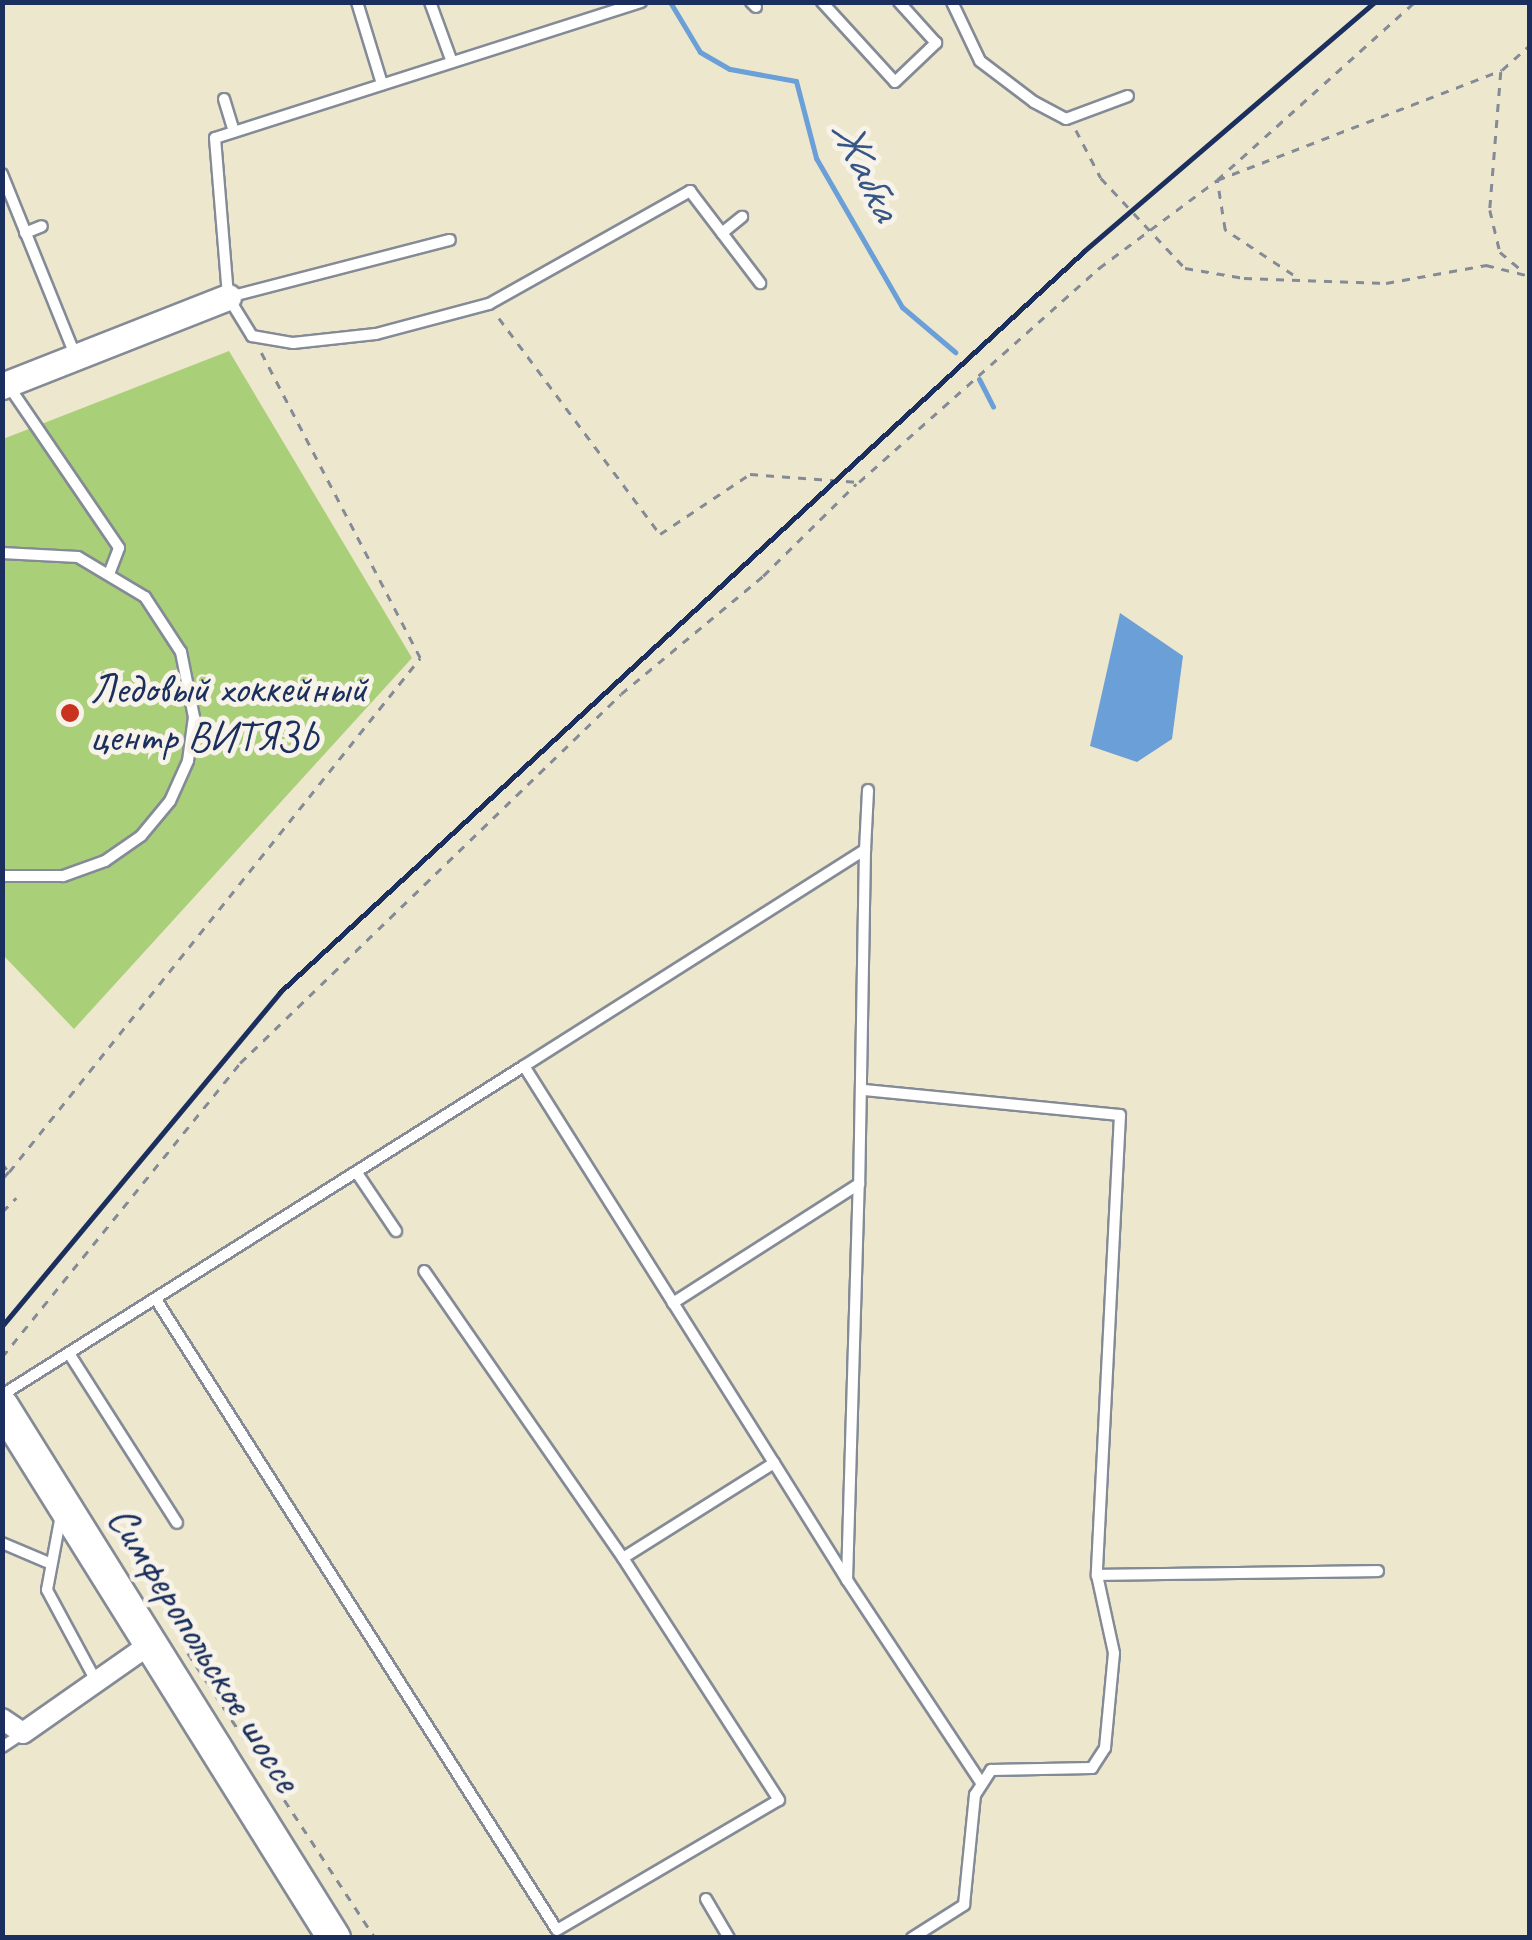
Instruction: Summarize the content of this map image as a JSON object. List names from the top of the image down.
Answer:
{
  "streets": {
    "main road": ["Симферопольское шоссе"]
  },
  "water": ["Жабка"],
  "places": ["Ледовый хоккейный центр ВИТЯЗЬ"]
}
